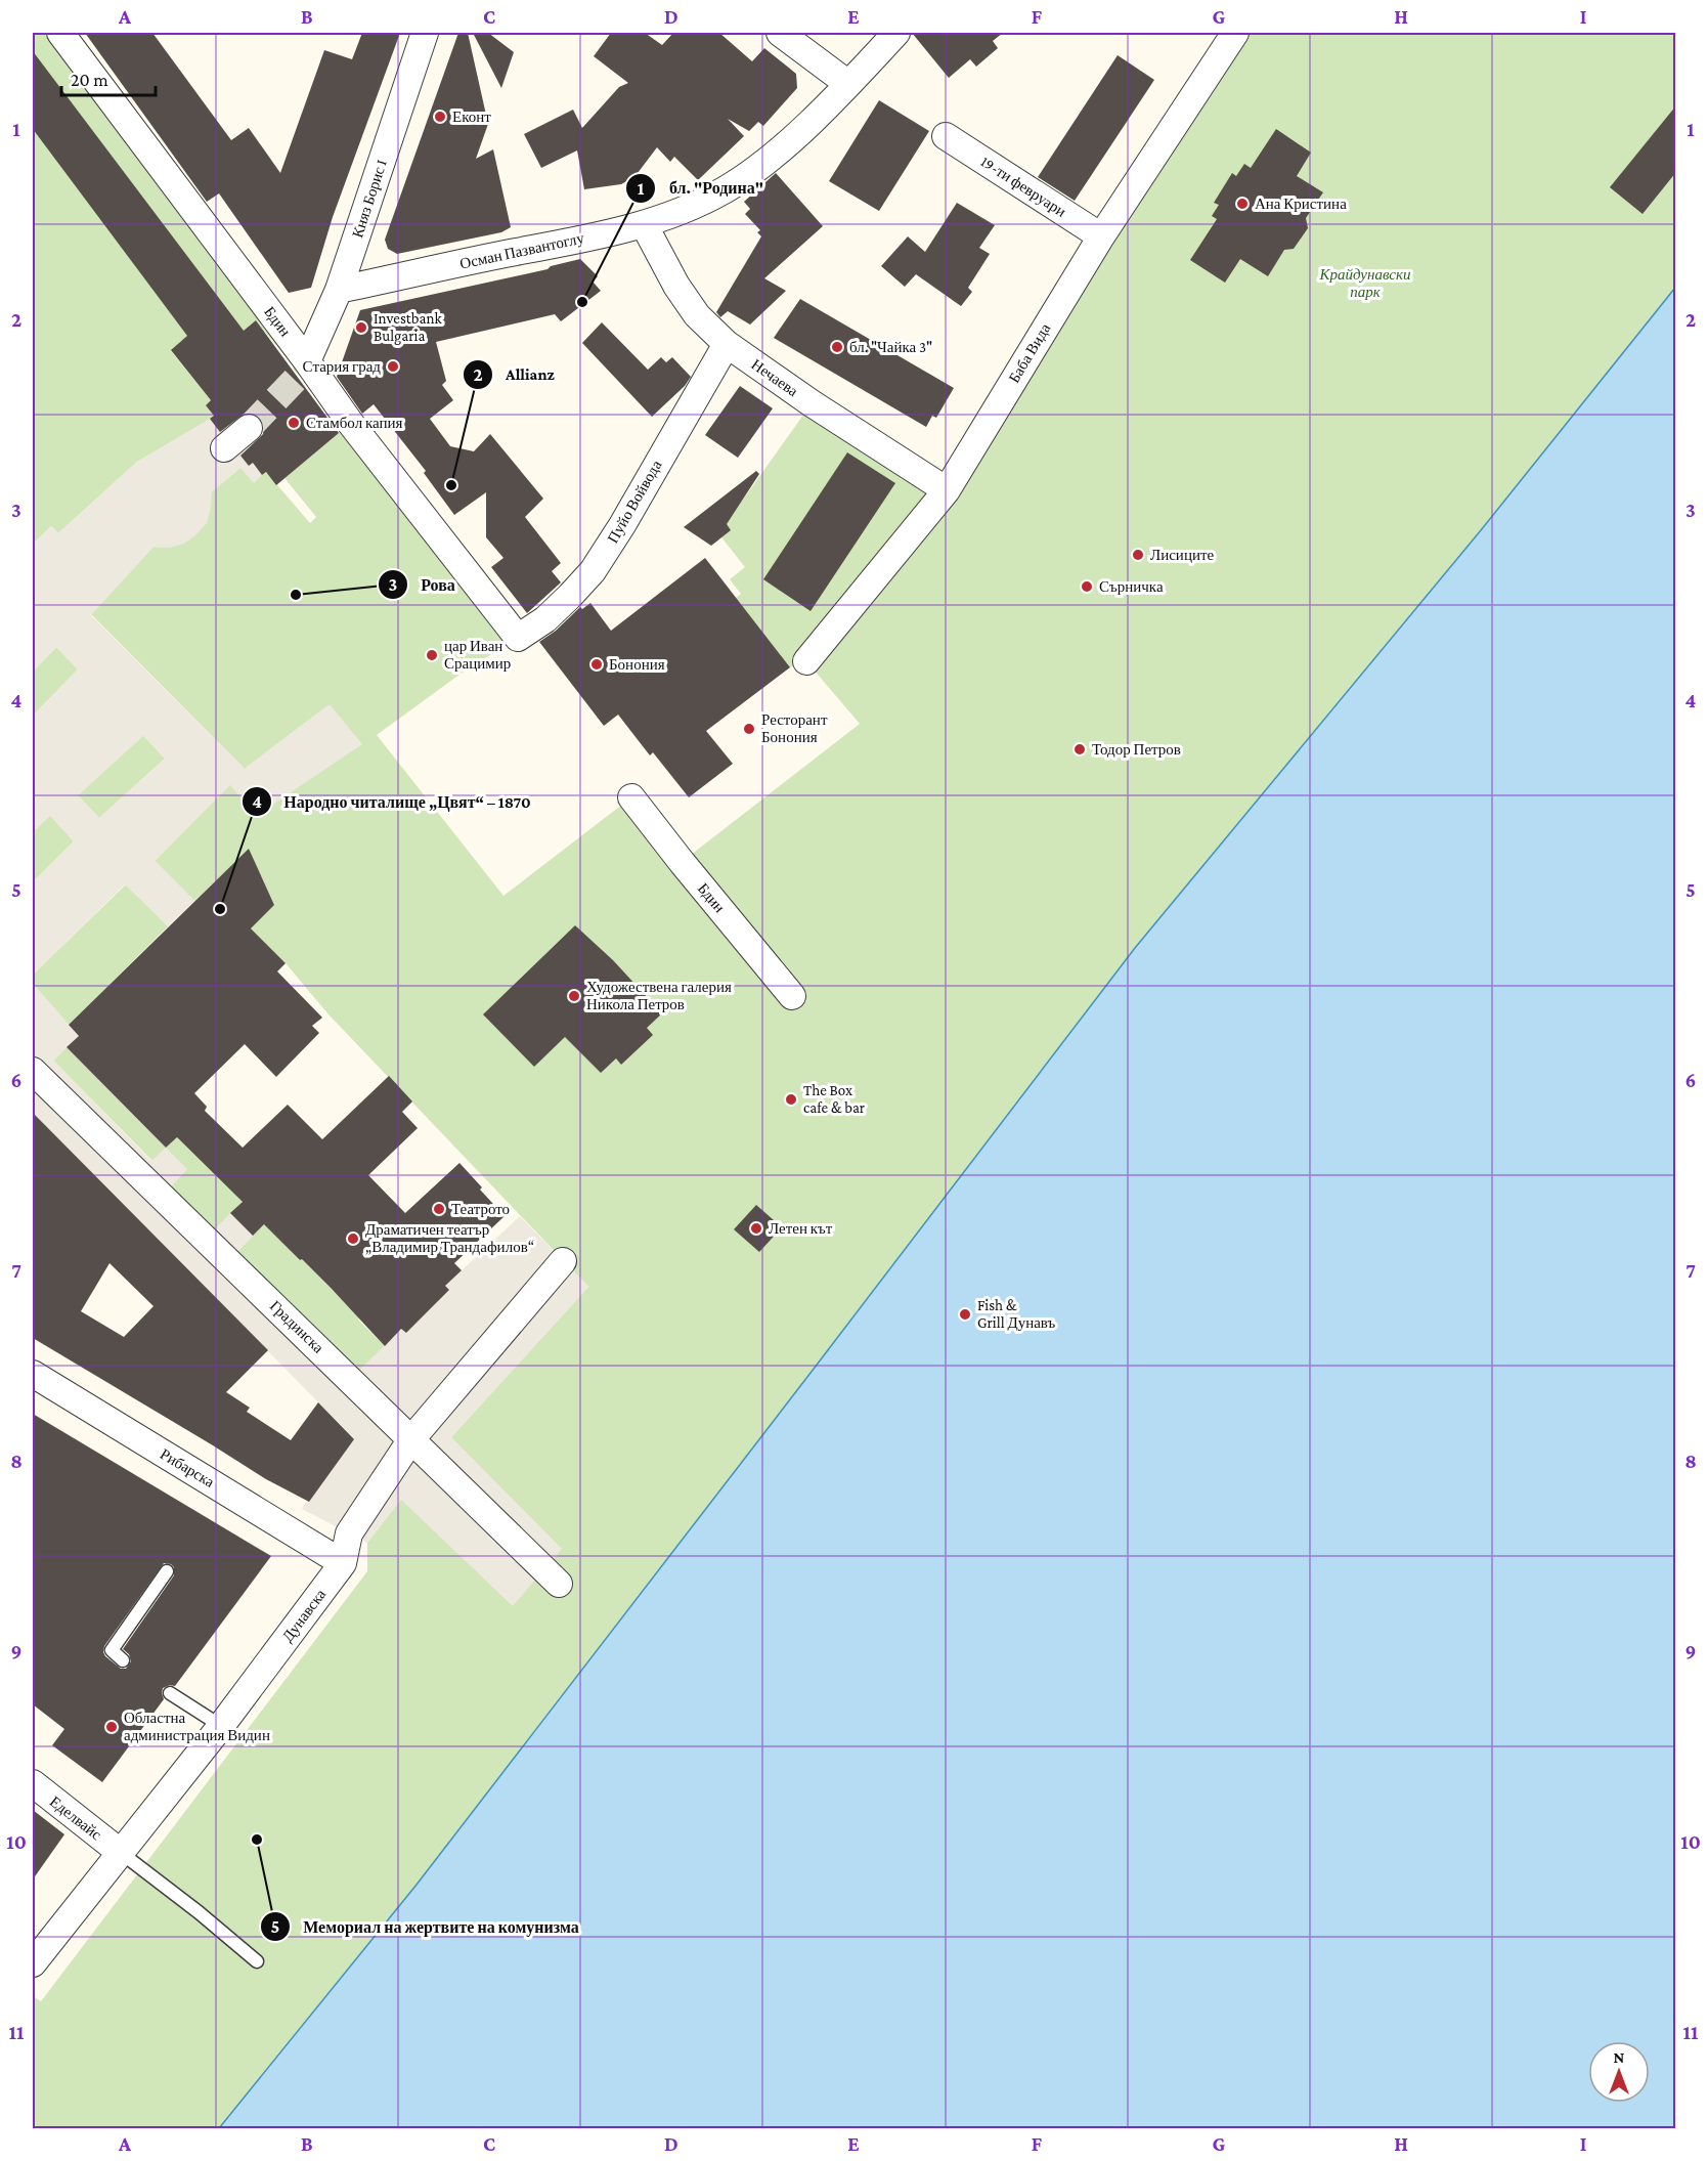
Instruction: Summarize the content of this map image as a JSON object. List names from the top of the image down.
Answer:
{
  "streets": {
    "street": [
      "19-ти февруари",
      "Княз Борис I",
      "Осман Пазвантоглу",
      "Бдин",
      "Баба Вида",
      "Нечаева",
      "Пуйо Войвода",
      "Градинска",
      "Рибарска",
      "Дунавска",
      "Еделвайс"
    ]
  },
  "crossings": [
    ["19-ти февруари", "Баба Вида"],
    ["Княз Борис I", "Осман Пазвантоглу"],
    ["Княз Борис I", "Бдин"],
    ["Осман Пазвантоглу", "Нечаева"],
    ["Бдин", "Пуйо Войвода"],
    ["Баба Вида", "Нечаева"],
    ["Нечаева", "Пуйо Войвода"],
    ["Градинска", "Дунавска"],
    ["Рибарска", "Дунавска"],
    ["Дунавска", "Еделвайс"]
  ],
  "parks": ["Крайдунавски парк"],
  "places": [
    "Еконт",
    "Ана Кристина",
    "бл. \"Родина\"",
    "Investbank Bulgaria",
    "бл. \"Чайка 3\"",
    "Стария град",
    "Стамбол капия",
    "Allianz",
    "Лисиците",
    "Сърничка",
    "Рова",
    "цар Иван Срацимир",
    "Бонония",
    "Ресторант Бонония",
    "Тодор Петров",
    "Народно читалище „Цвят“ – 1870",
    "Художествена галерия Никола Петров",
    "The Box cafe & bar",
    "Театрото",
    "Летен кът",
    "Драматичен театър „Владимир Трандафилов“",
    "Fish & Grill Дунавъ",
    "Областна администрация Видин",
    "Мемориал на жертвите на комунизма"
  ],
  "scale_bar": "20 m",
  "north": "top",
  "grid": {
    "columns": [
      "A",
      "B",
      "C",
      "D",
      "E",
      "F",
      "G",
      "H",
      "I"
    ],
    "rows": [
      "1",
      "2",
      "3",
      "4",
      "5",
      "6",
      "7",
      "8",
      "9",
      "10",
      "11"
    ]
  }
}
